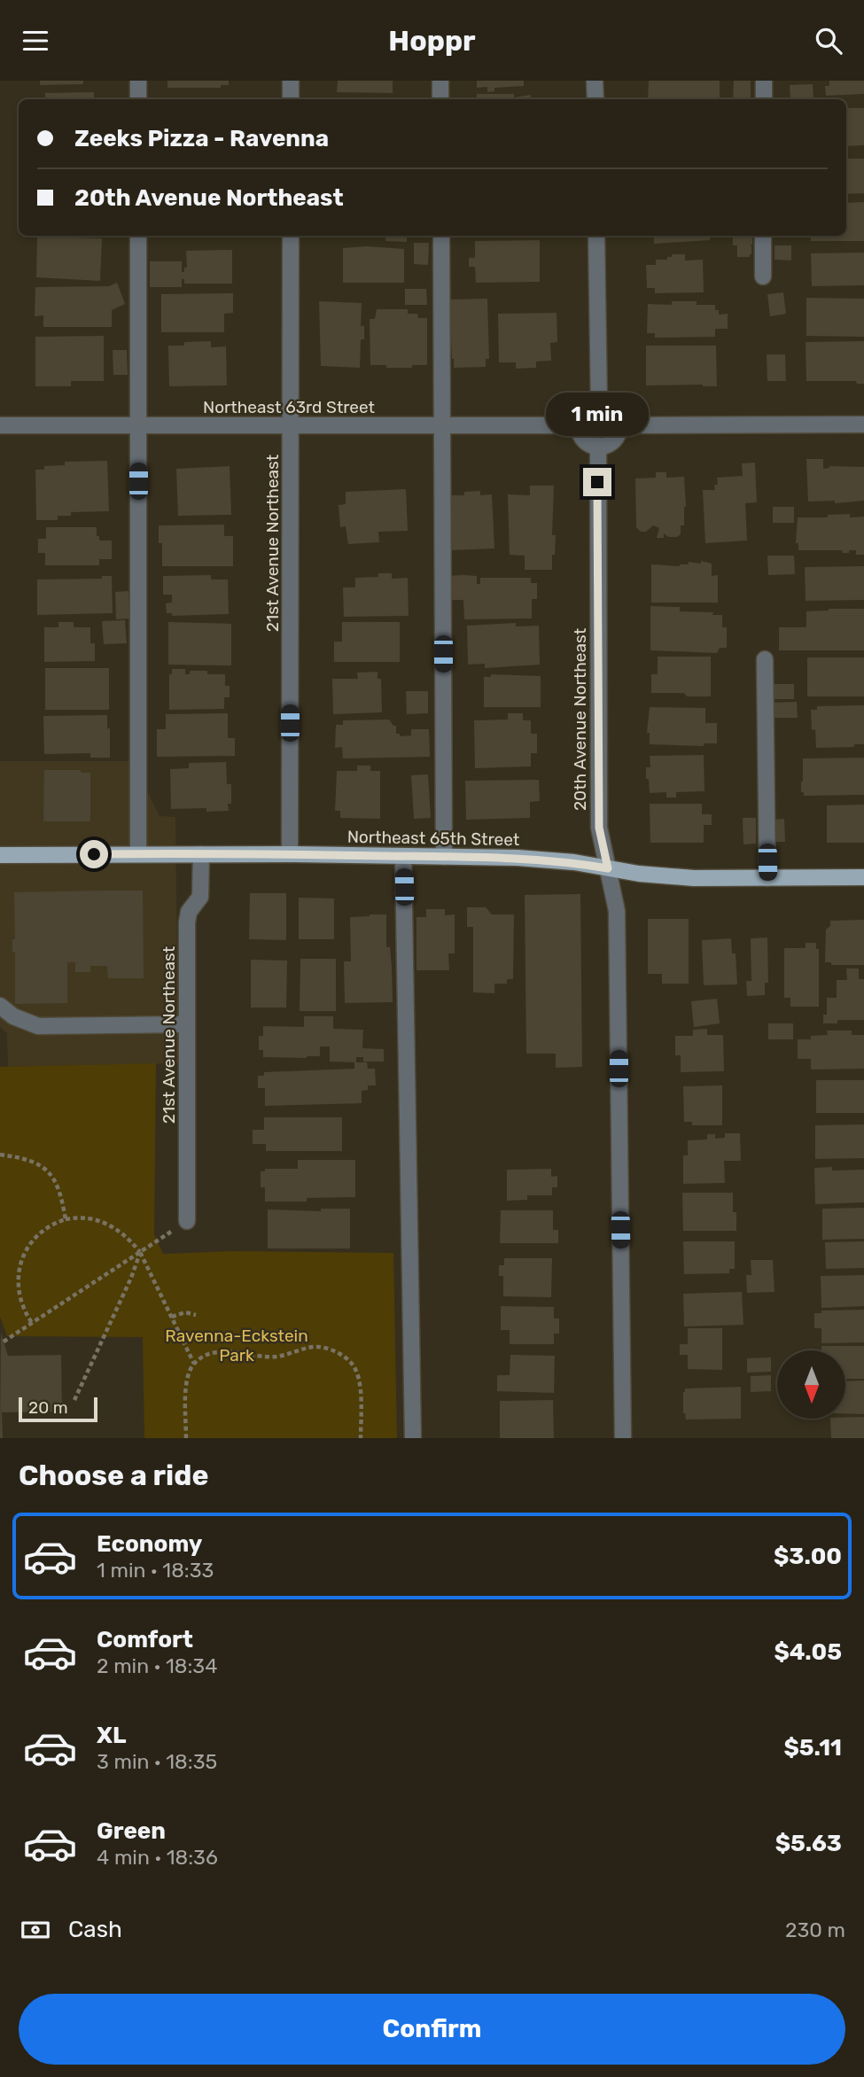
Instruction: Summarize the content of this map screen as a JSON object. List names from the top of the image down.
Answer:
{
  "streets": {
    "main road": ["Northeast 65th Street"],
    "street": ["Northeast 63rd Street", "21st Avenue Northeast", "20th Avenue Northeast"]
  },
  "crossings": [
    ["Northeast 63rd Street", "21st Avenue Northeast"],
    ["Northeast 63rd Street", "20th Avenue Northeast"],
    ["21st Avenue Northeast", "Northeast 65th Street"],
    ["20th Avenue Northeast", "Northeast 65th Street"]
  ],
  "parks": ["Ravenna-Eckstein Park"],
  "scale_bar": "20 m",
  "north": "bottom",
  "page": {
    "header": "Hoppr",
    "banner": ["Zeeks Pizza - Ravenna", "20th Avenue Northeast"],
    "bubble": "1 min",
    "scale": "20 m",
    "heading": "Choose a ride",
    "list": [
      {
        "name": "Economy",
        "note": "1 min · 18:33",
        "value": "$3.00"
      },
      {
        "name": "Comfort",
        "note": "2 min · 18:34",
        "value": "$4.05"
      },
      {
        "name": "XL",
        "note": "3 min · 18:35",
        "value": "$5.11"
      },
      {
        "name": "Green",
        "note": "4 min · 18:36",
        "value": "$5.63"
      }
    ],
    "pay": ["Cash", "230 m"],
    "buttons": "Confirm"
  }
}
